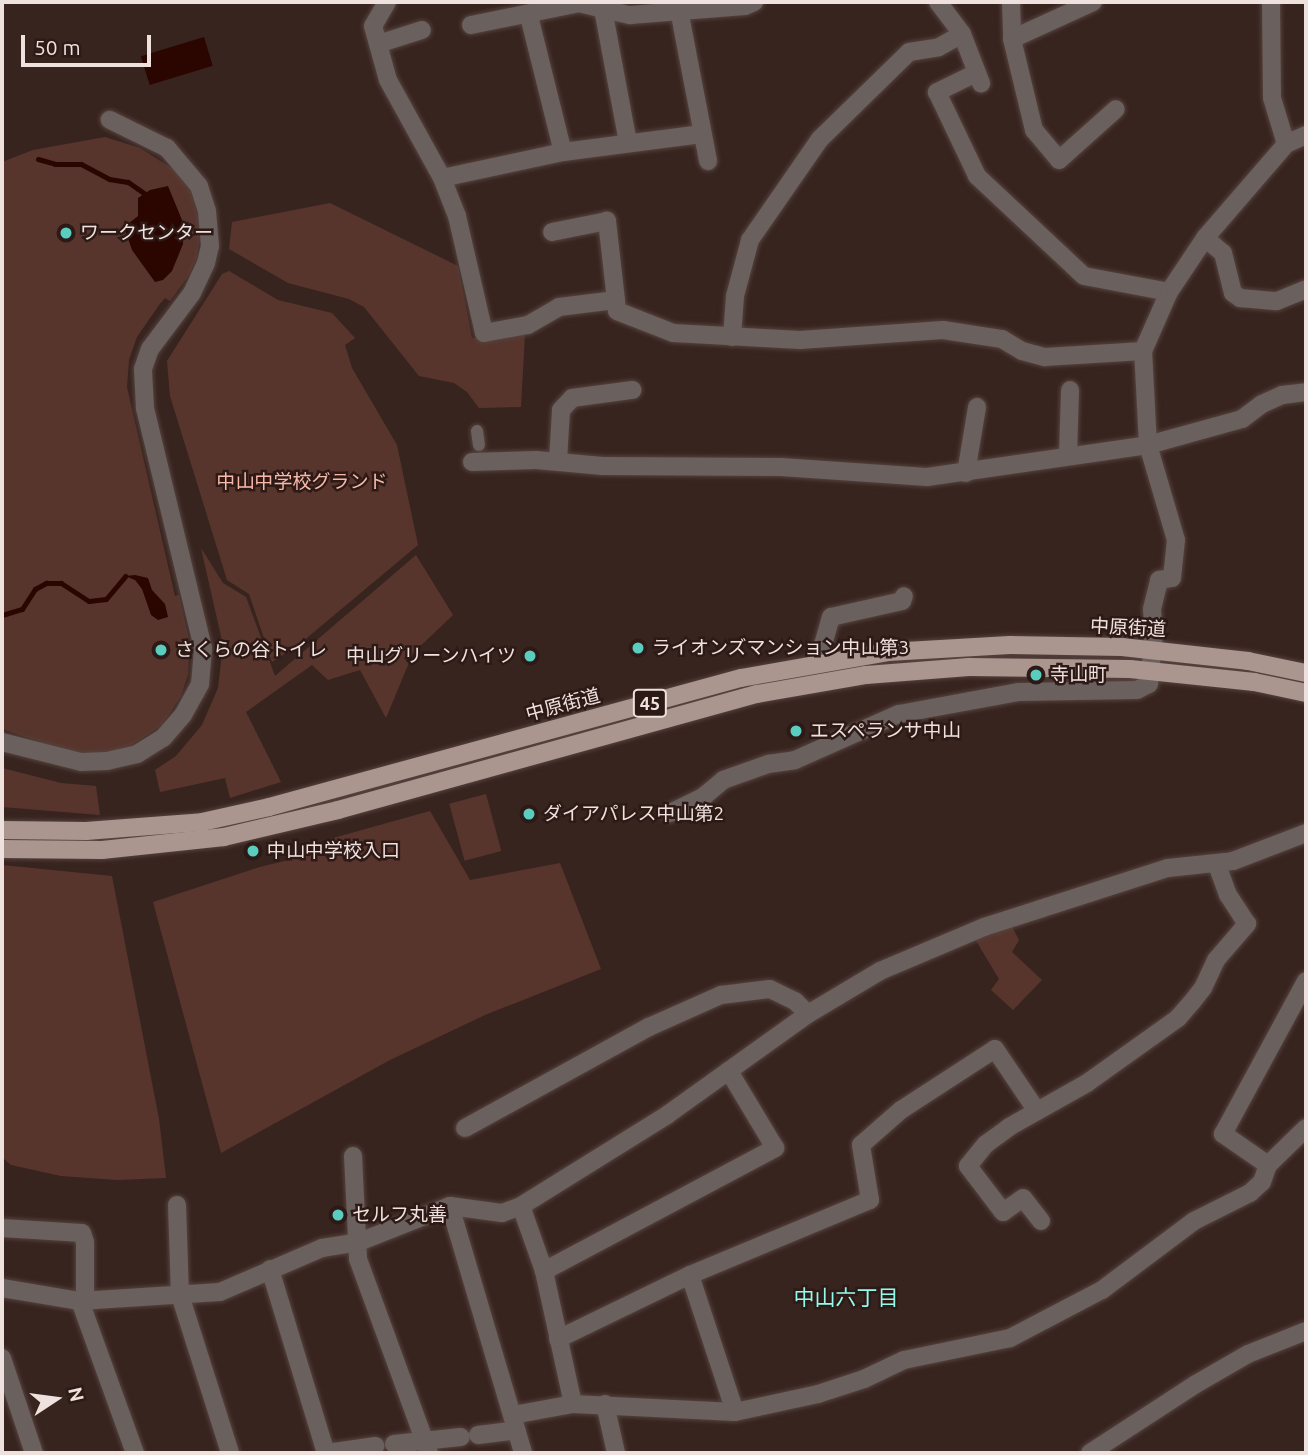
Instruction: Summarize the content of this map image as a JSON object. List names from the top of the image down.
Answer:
{
  "streets": {
    "main road": ["中原街道", "45"]
  },
  "districts": ["中山六丁目"],
  "parks": ["中山中学校グランド"],
  "places": [
    "ワークセンター",
    "ライオンズマンション中山第3",
    "さくらの谷トイレ",
    "中山グリーンハイツ",
    "寺山町",
    "エスペランサ中山",
    "ダイアパレス中山第2",
    "中山中学校入口",
    "セルフ丸善"
  ],
  "scale_bar": "50 m",
  "north": "right"
}
